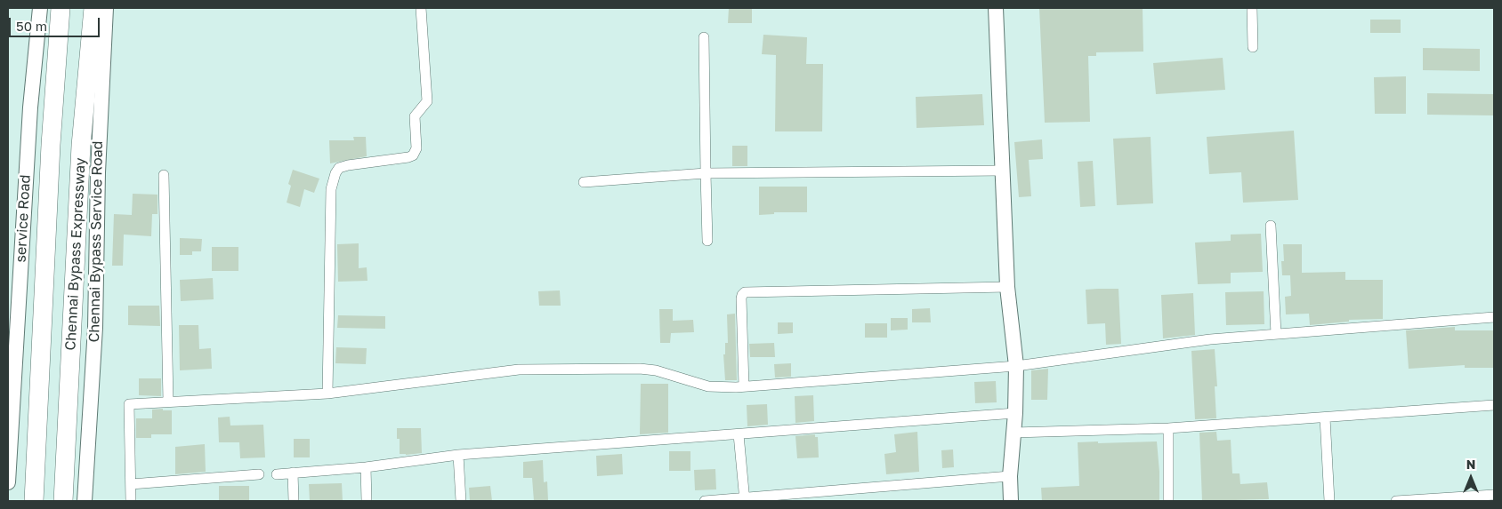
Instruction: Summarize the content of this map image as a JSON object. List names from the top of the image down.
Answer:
{
  "streets": {
    "highway": ["Chennai Bypass Expressway"],
    "street": ["service Road", "Chennai Bypass Service Road"]
  },
  "scale_bar": "50 m",
  "north": "top"
}
